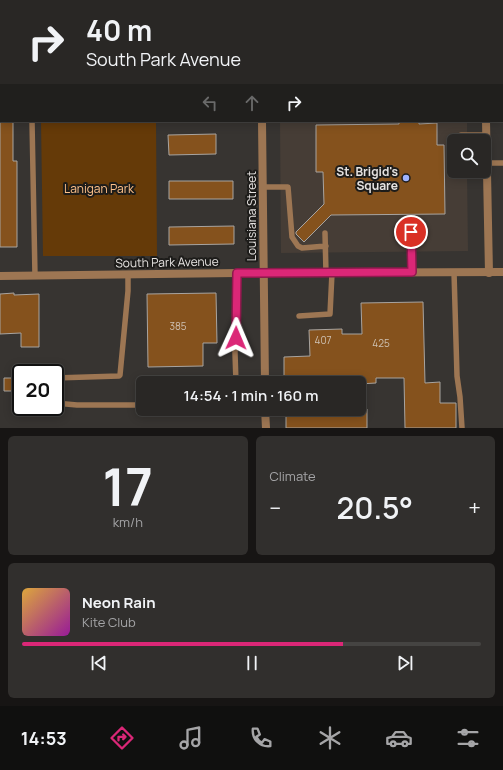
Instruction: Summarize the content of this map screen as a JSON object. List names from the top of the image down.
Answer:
{
  "streets": {
    "street": ["Louisiana Street", "South Park Avenue"]
  },
  "crossings": [
    ["Louisiana Street", "South Park Avenue"]
  ],
  "parks": ["Lanigan Park"],
  "places": ["St. Brigid's Square"],
  "house_numbers": ["385", "407", "425"],
  "page": {
    "turn": ["40 m", "South Park Avenue"],
    "limit": "20",
    "trip": "14:54 · 1 min · 160 m",
    "tile": [
      ["17", "km/h"],
      "Climate"
    ],
    "heat": ["−", "20.5°", "+"],
    "song": ["Neon Rain", "Kite Club"],
    "tabs": "14:53"
  }
}
